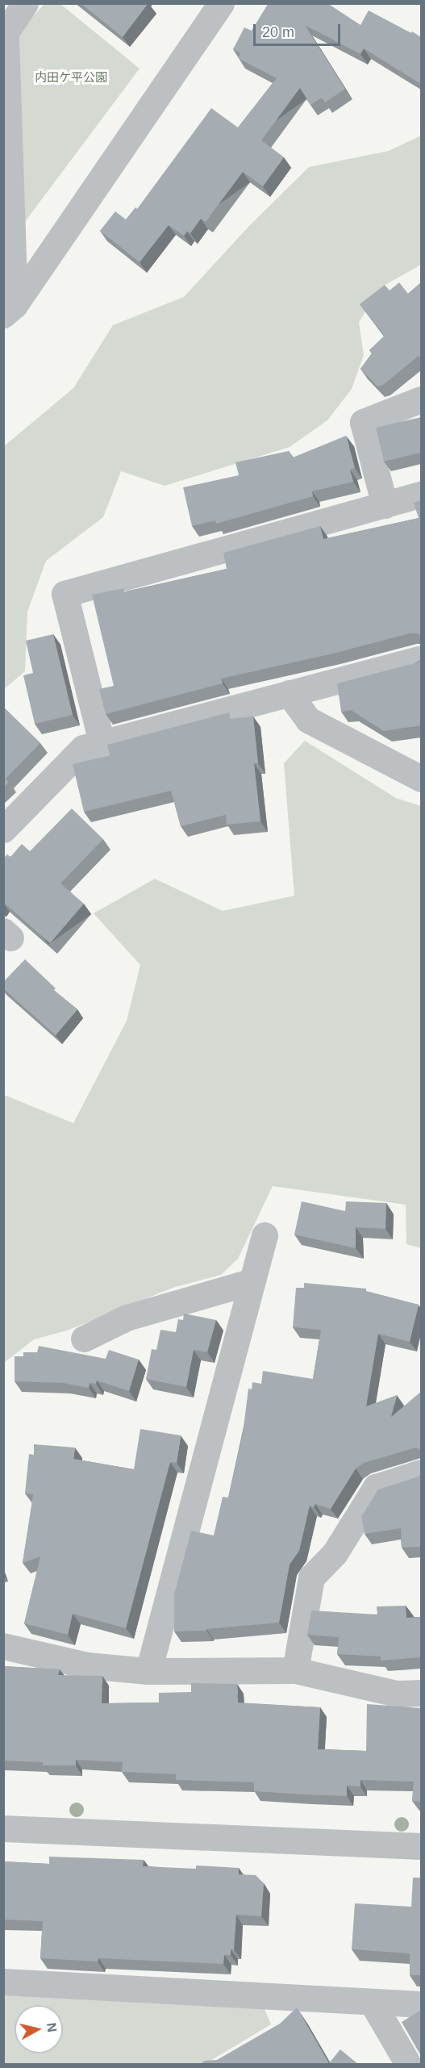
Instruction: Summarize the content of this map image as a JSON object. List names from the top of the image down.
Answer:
{
  "parks": ["内田ケ平公園"],
  "scale_bar": "20 m",
  "north": "right"
}
